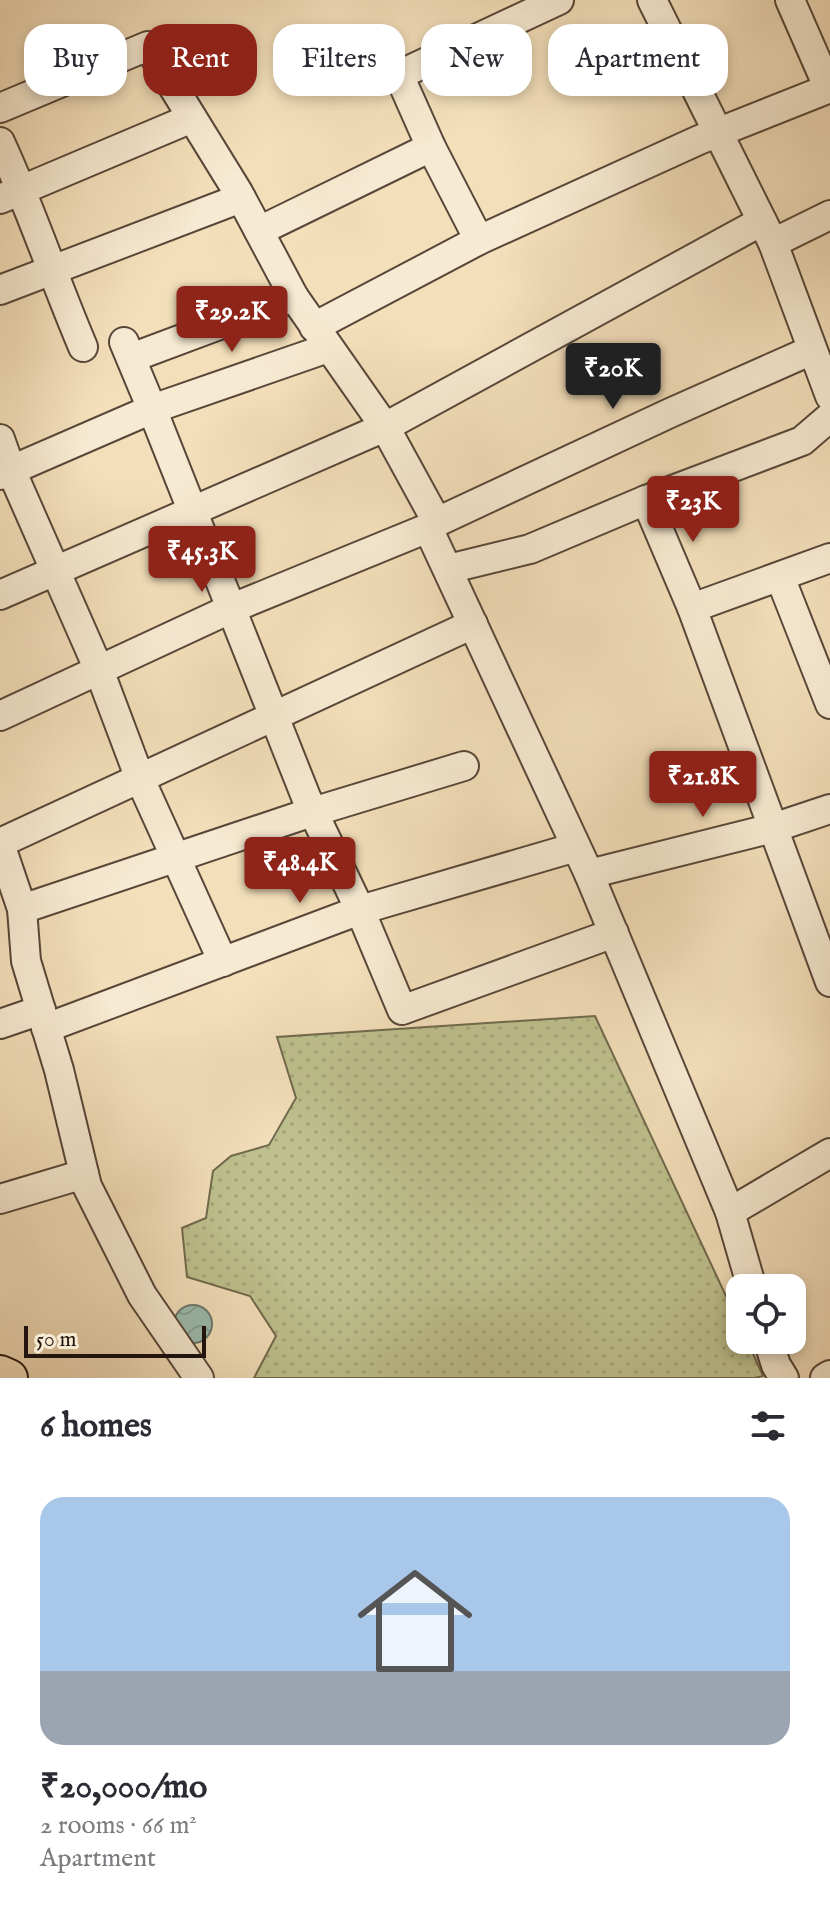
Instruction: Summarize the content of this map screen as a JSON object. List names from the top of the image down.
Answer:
{
  "scale_bar": "50 m",
  "page": {
    "chip": [
      "Buy",
      "Rent",
      "Filters",
      "New",
      "Apartment"
    ],
    "price": [
      "₹29.2K",
      "₹20K",
      "₹23K",
      "₹45.3K",
      "₹21.8K",
      "₹48.4K"
    ],
    "scale": "50 m",
    "heading": "6 homes",
    "list": [
      {
        "name": "₹20,000/mo",
        "note": "2 rooms · 66 m² · Apartment"
      }
    ]
  }
}
